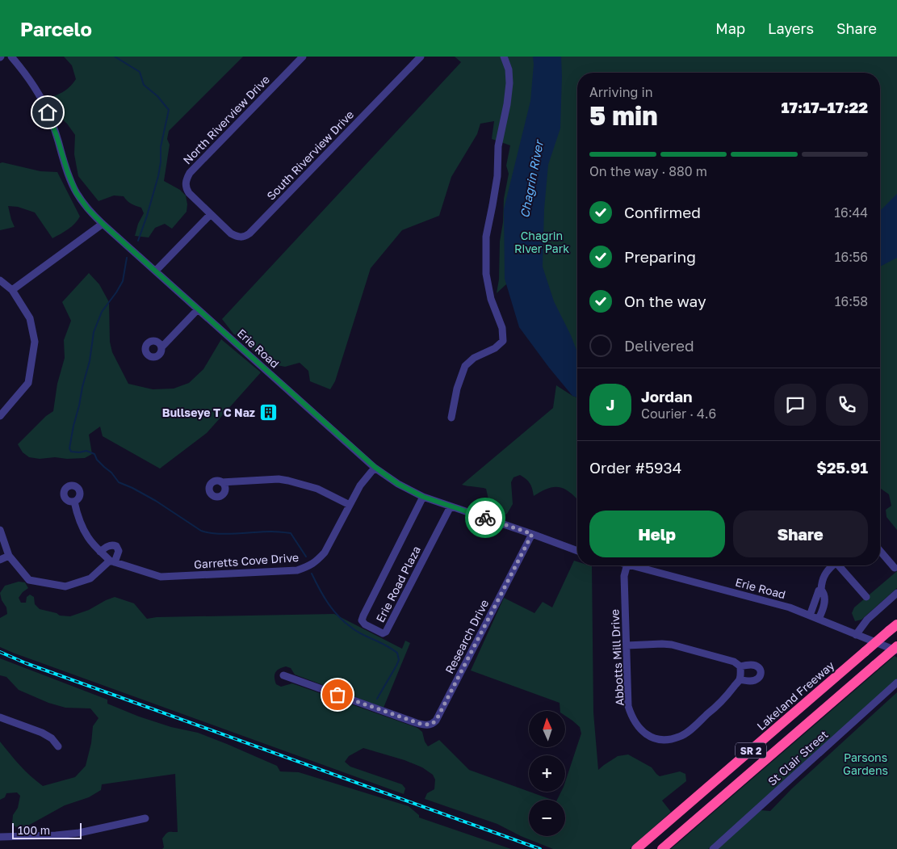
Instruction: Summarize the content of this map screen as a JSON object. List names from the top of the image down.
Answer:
{
  "streets": {
    "highway": ["Lakeland Freeway", "SR 2"],
    "street": [
      "North Riverview Drive",
      "South Riverview Drive",
      "Erie Road",
      "Garretts Cove Drive",
      "Erie Road Plaza",
      "Research Drive",
      "Abbotts Mill Drive",
      "St Clair Street"
    ]
  },
  "crossings": [
    ["North Riverview Drive", "South Riverview Drive"],
    ["Erie Road", "Garretts Cove Drive"],
    ["Erie Road", "Erie Road Plaza"],
    ["Erie Road", "Research Drive"]
  ],
  "water": ["Chagrin River"],
  "parks": ["Chagrin River Park", "Parsons Gardens"],
  "places": {
    "building": ["Bullseye T C Naz"]
  },
  "scale_bar": "100 m",
  "north": "top",
  "page": {
    "header": "Parcelo",
    "nav": ["Map", "Layers", "Share"],
    "heading": ["5 min", "Arriving in", "17:17–17:22"],
    "panel": [
      "Jordan",
      "Courier · 4.6",
      "Order #5934",
      "$25.91"
    ],
    "bar": "On the way · 880 m",
    "list": [
      ["Confirmed", "16:44"],
      ["Preparing", "16:56"],
      ["On the way", "16:58"],
      "Delivered"
    ],
    "round": "J",
    "buttons": ["Help", "Share"],
    "map_buttons": ["+", "−"],
    "scale": "100 m"
  }
}
